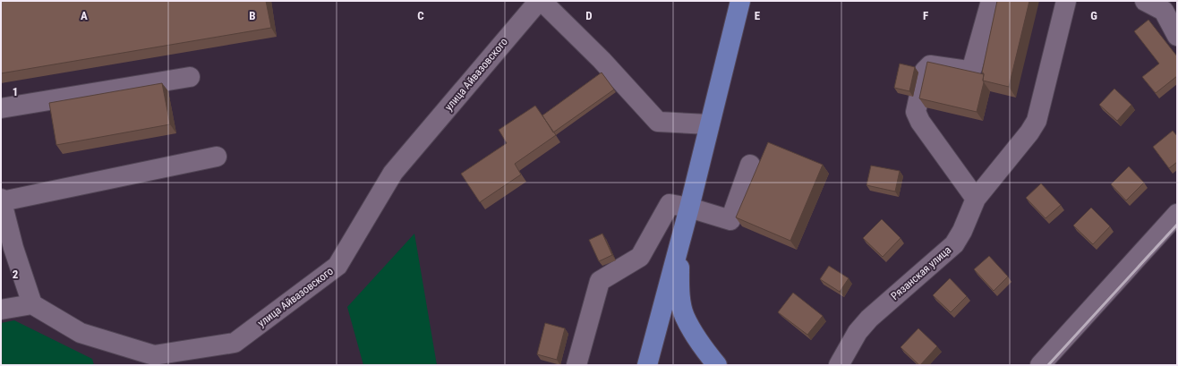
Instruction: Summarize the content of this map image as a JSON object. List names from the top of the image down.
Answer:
{
  "streets": {
    "street": ["улица Айвазовского", "Рязанская улица"]
  },
  "grid": {
    "columns": [
      "A",
      "B",
      "C",
      "D",
      "E",
      "F",
      "G"
    ],
    "rows": ["1", "2"]
  }
}
